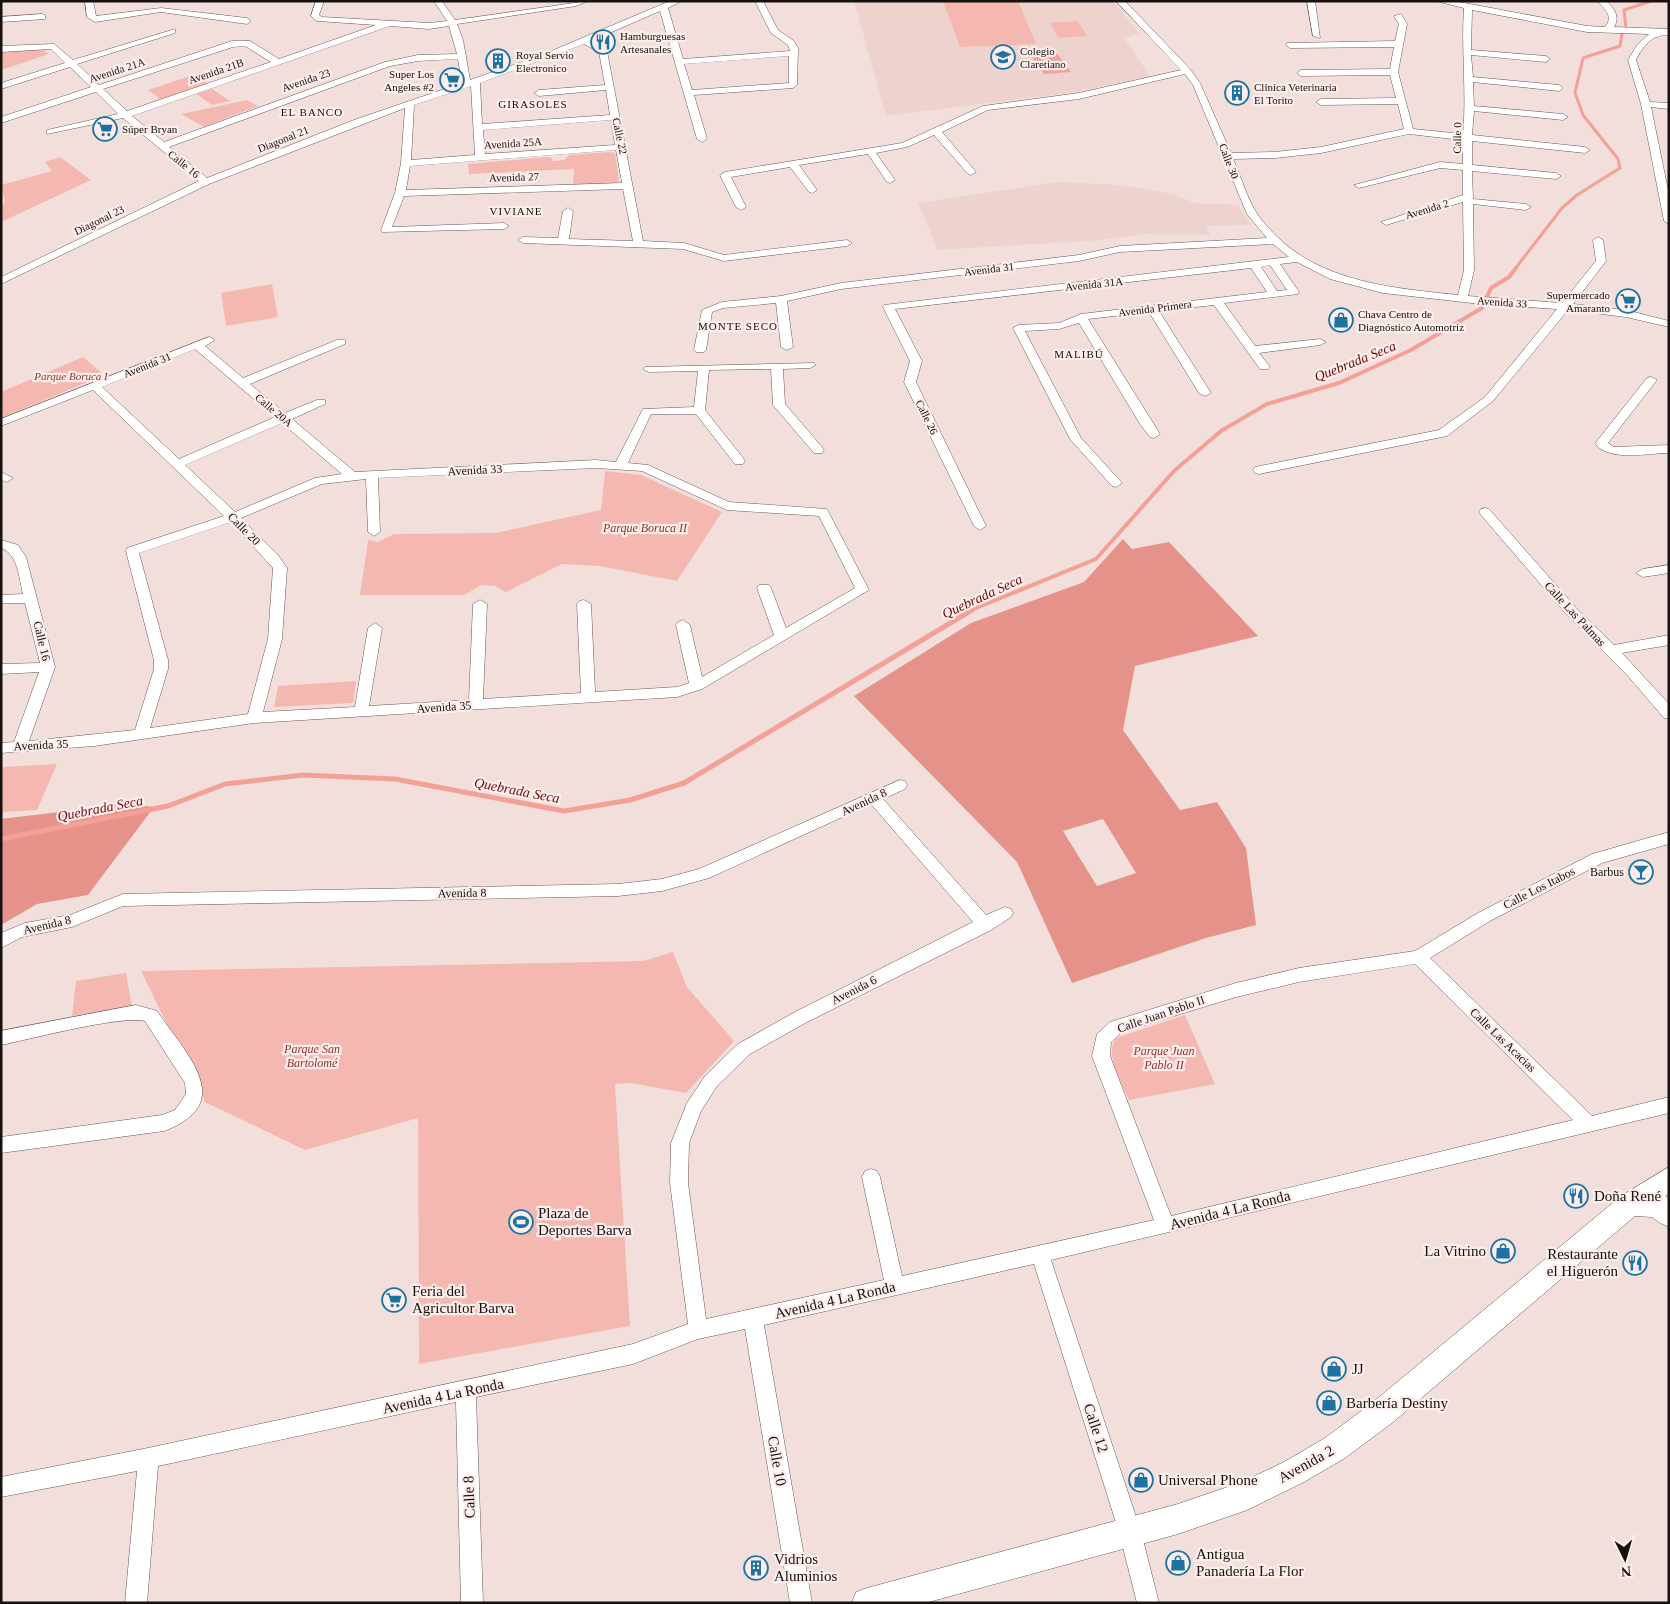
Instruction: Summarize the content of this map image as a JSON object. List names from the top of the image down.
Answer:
{
  "streets": {
    "main road": ["Avenida 2"],
    "street": [
      "Avenida 21A",
      "Avenida 21B",
      "Avenida 23",
      "Calle 22",
      "Calle 0",
      "Diagonal 21",
      "Avenida 25A",
      "Calle 30",
      "Calle 16",
      "Avenida 27",
      "Diagonal 23",
      "Avenida 31",
      "Avenida 31A",
      "Avenida 33",
      "Avenida Primera",
      "Calle 20A",
      "Calle 26",
      "Calle 20",
      "Calle Las Palmas",
      "Avenida 35",
      "Avenida 8",
      "Calle Los Itabos",
      "Avenida 6",
      "Calle Juan Pablo II",
      "Calle Las Acacias",
      "Avenida 4 La Ronda",
      "Calle 12",
      "Calle 10",
      "Calle 8"
    ]
  },
  "crossings": [
    ["Avenida 21A", "Avenida 21B"],
    ["Avenida 21A", "Calle 16"],
    ["Avenida 21B", "Calle 16"],
    ["Avenida 23", "Calle 16"],
    ["Calle 22", "Diagonal 21"],
    ["Calle 22", "Avenida 25A"],
    ["Calle 22", "Avenida 27"],
    ["Calle 0", "Avenida 2"],
    ["Calle 0", "Avenida 33"],
    ["Diagonal 21", "Calle 16"],
    ["Diagonal 21", "Diagonal 23"],
    ["Calle 30", "Avenida 31"],
    ["Calle 30", "Avenida 31A"],
    ["Calle 30", "Avenida 33"],
    ["Calle 16", "Diagonal 23"],
    ["Calle 16", "Avenida 35"],
    ["Avenida 2", "Calle 12"],
    ["Avenida 31", "Calle 20A"],
    ["Avenida 31", "Calle 20"],
    ["Avenida 31A", "Avenida Primera"],
    ["Avenida 31A", "Calle 26"],
    ["Avenida 33", "Calle 20A"],
    ["Avenida 33", "Calle 20"],
    ["Avenida 33", "Avenida 35"],
    ["Calle 20", "Avenida 35"],
    ["Calle Los Itabos", "Calle Juan Pablo II"],
    ["Calle Los Itabos", "Calle Las Acacias"],
    ["Avenida 6", "Avenida 4 La Ronda"],
    ["Calle Juan Pablo II", "Calle Las Acacias"],
    ["Calle Juan Pablo II", "Avenida 4 La Ronda"],
    ["Calle Las Acacias", "Avenida 4 La Ronda"],
    ["Avenida 4 La Ronda", "Calle 12"],
    ["Avenida 4 La Ronda", "Calle 10"],
    ["Avenida 4 La Ronda", "Calle 8"]
  ],
  "districts": [
    "GIRASOLES",
    "EL BANCO",
    "VIVIANE",
    "MONTE SECO",
    "MALIBÚ"
  ],
  "water": ["Quebrada Seca"],
  "parks": [
    "Parque Boruca I",
    "Parque Boruca II",
    "Parque San Bartolomé",
    "Parque Juan Pablo II"
  ],
  "places": {
    "restaurant": ["Hamburguesas Artesanales", "Doña René", "Restaurante el Higuerón"],
    "school or university": ["Colegio Claretiano"],
    "building": ["Royal Servio Electronico", "Clínica Veterinaria El Torito", "Vidrios Aluminios"],
    "supermarket": [
      "Super Los Angeles #2",
      "Súper Bryan",
      "Supermercado Amaranto",
      "Feria del Agricultor Barva"
    ],
    "shop": [
      "Chava Centro de Diagnóstico Automotriz",
      "La Vitrino",
      "JJ",
      "Barbería Destiny",
      "Universal Phone",
      "Antigua Panadería La Flor"
    ],
    "bar": ["Barbus"],
    "sports": ["Plaza de Deportes Barva"]
  },
  "north": "bottom"
}
